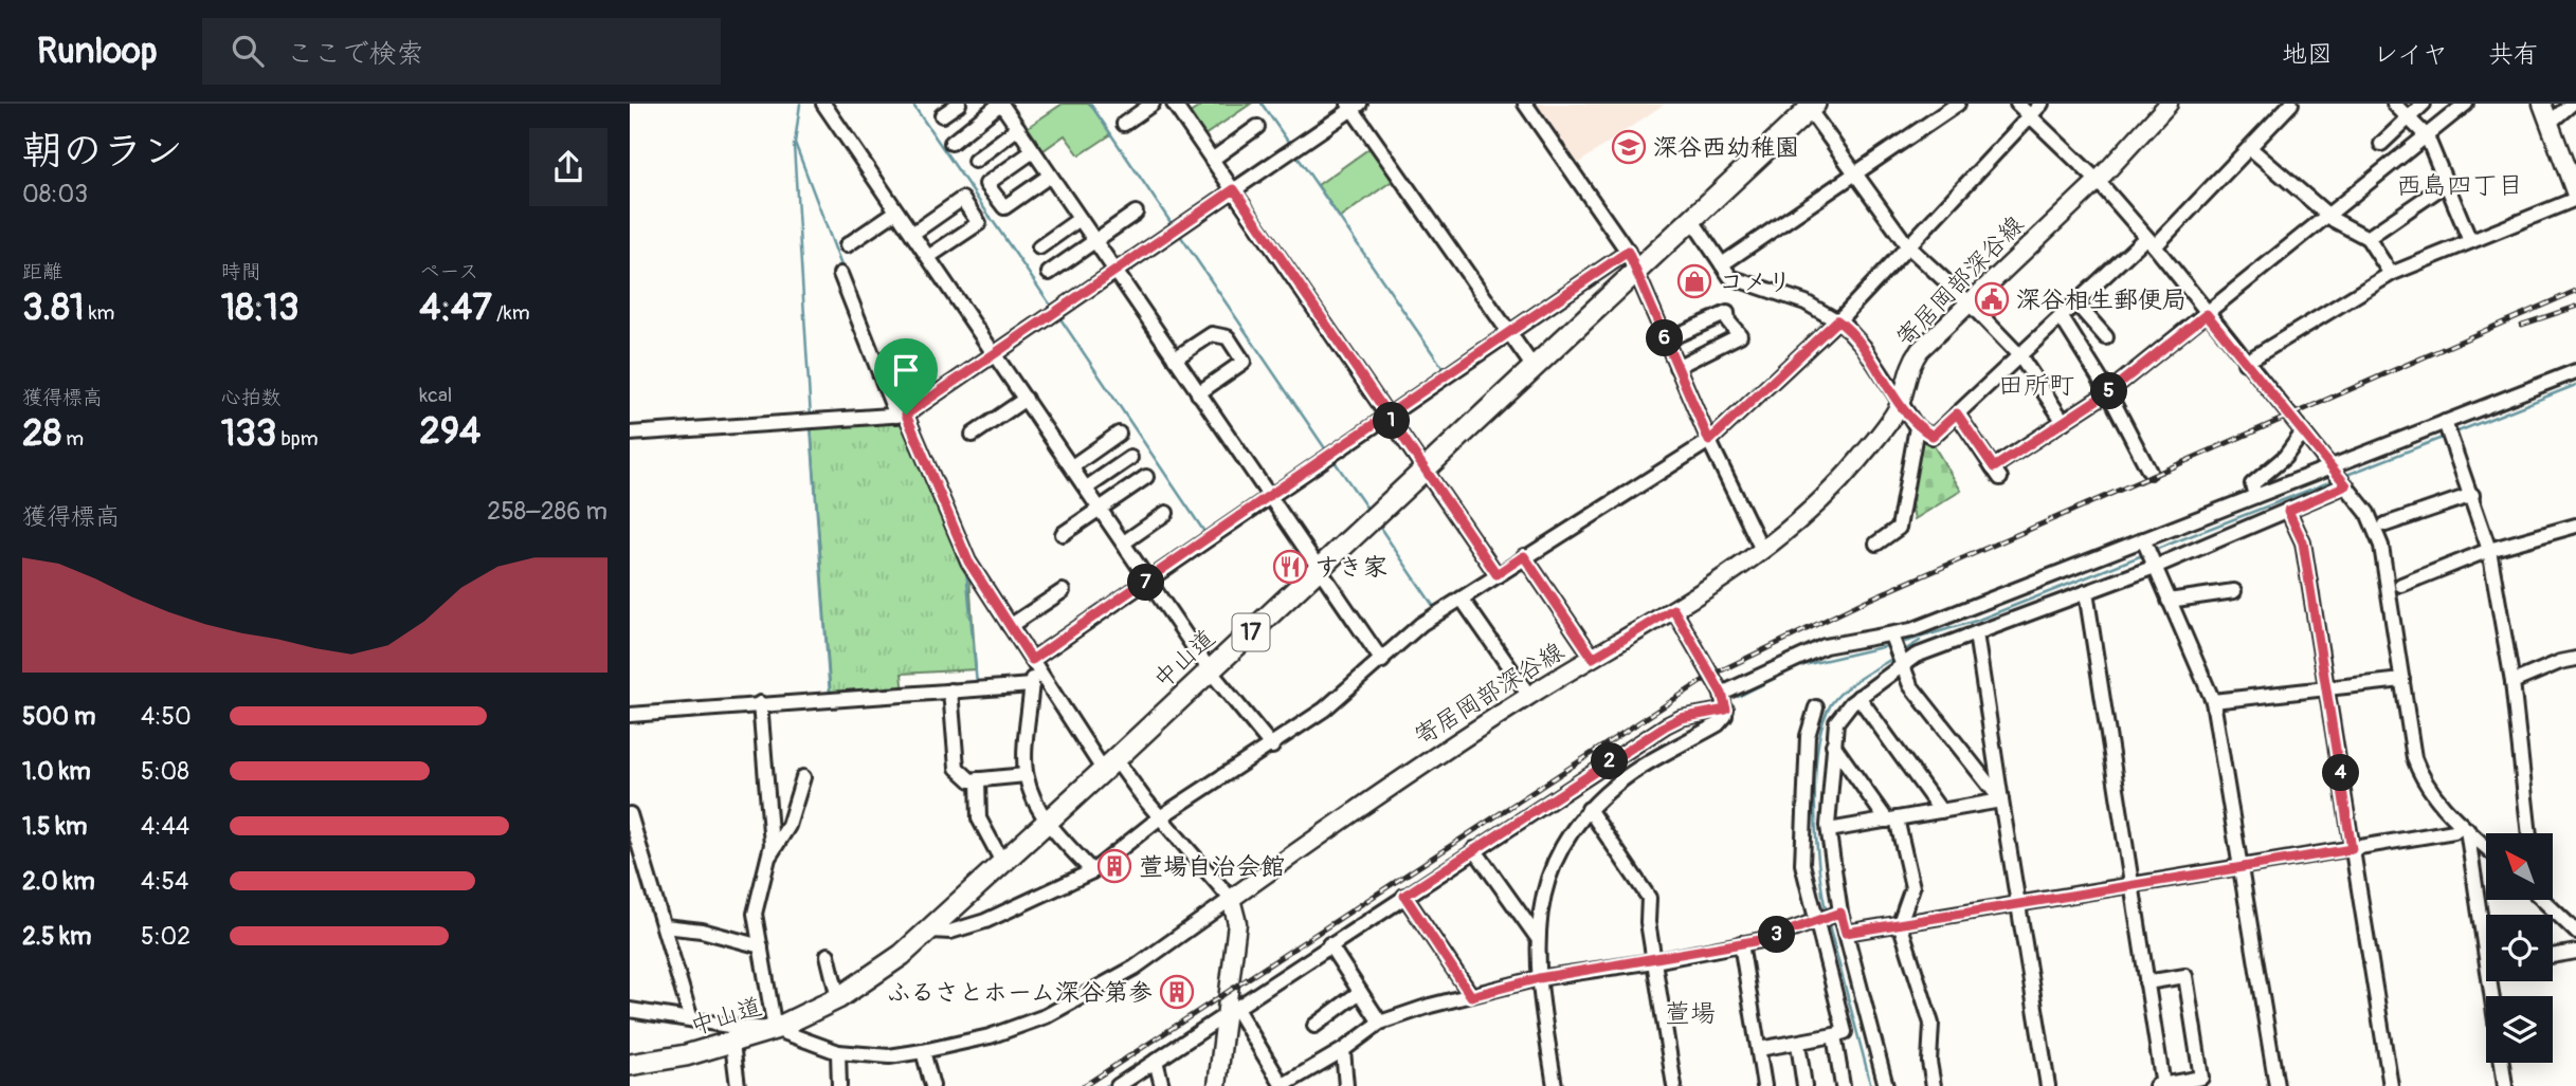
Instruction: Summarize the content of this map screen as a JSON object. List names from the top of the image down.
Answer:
{
  "streets": {
    "highway": ["17", "中山道"],
    "main road": ["寄居岡部深谷線"]
  },
  "districts": ["西島四丁目", "田所町", "萱場"],
  "places": {
    "school or university": ["深谷西幼稚園"],
    "shop": ["コメリ"],
    "public building": ["深谷相生郵便局"],
    "restaurant": ["すき家"],
    "building": ["萱場自治会館", "ふるさとホーム深谷第参"]
  },
  "north": "top left",
  "page": {
    "header": "Runloop",
    "search": "ここで検索",
    "nav": ["地図", "レイヤ", "共有"],
    "heading": ["朝のラン", "08:03"],
    "stats": [
      ["距離", "3.81 km"],
      ["時間", "18:13"],
      ["ペース", "4:47 /km"],
      ["獲得標高", "28 m"],
      ["心拍数", "133 bpm"],
      ["kcal", "294"]
    ],
    "pins": [
      "6",
      "5",
      "1",
      "7",
      "2",
      "4",
      "3"
    ],
    "chart": ["獲得標高", "258–286 m"],
    "list": [
      {
        "name": "500 m",
        "note": "4:50"
      },
      {
        "name": "1.0 km",
        "note": "5:08"
      },
      {
        "name": "1.5 km",
        "note": "4:44"
      },
      {
        "name": "2.0 km",
        "note": "4:54"
      },
      {
        "name": "2.5 km",
        "note": "5:02"
      }
    ]
  }
}
